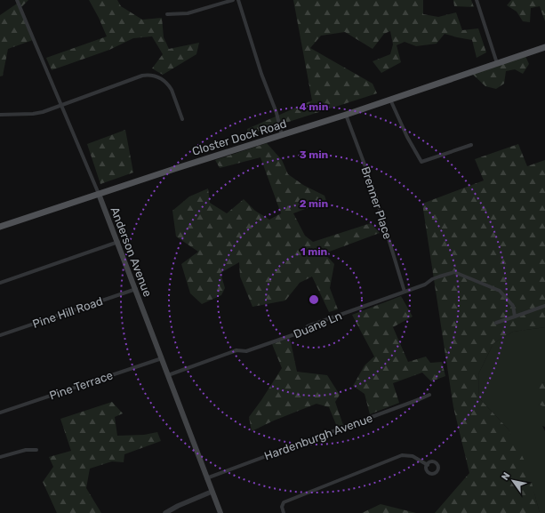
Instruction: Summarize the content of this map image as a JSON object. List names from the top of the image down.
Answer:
{
  "streets": {
    "main road": ["Closter Dock Road", "Anderson Avenue"],
    "street": [
      "Brenner Place",
      "Pine Hill Road",
      "Duane Ln",
      "Pine Terrace",
      "Hardenburgh Avenue"
    ]
  },
  "crossings": [
    ["Closter Dock Road", "Brenner Place"],
    ["Closter Dock Road", "Anderson Avenue"],
    ["Brenner Place", "Duane Ln"],
    ["Anderson Avenue", "Pine Hill Road"],
    ["Anderson Avenue", "Duane Ln"],
    ["Anderson Avenue", "Pine Terrace"],
    ["Anderson Avenue", "Hardenburgh Avenue"]
  ],
  "north": "top left",
  "rings": [
    "4 min",
    "3 min",
    "2 min",
    "1 min"
  ]
}
